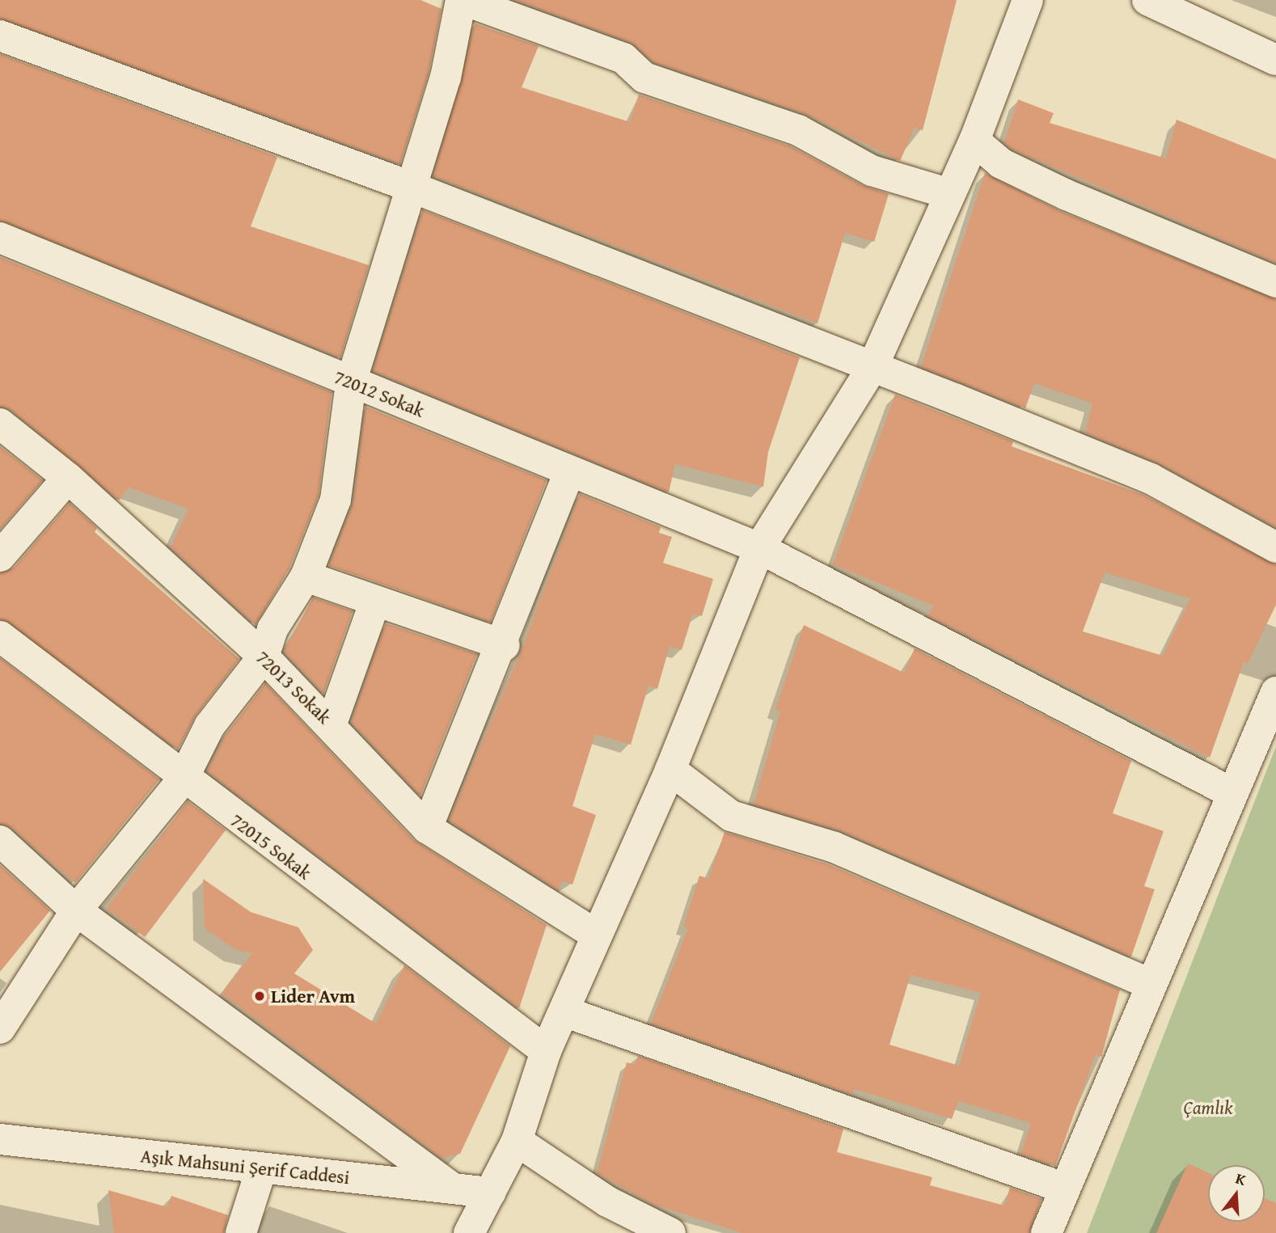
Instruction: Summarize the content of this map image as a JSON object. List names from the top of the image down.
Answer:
{
  "streets": {
    "street": [
      "72012 Sokak",
      "72013 Sokak",
      "72015 Sokak",
      "Aşık Mahsuni Şerif Caddesi"
    ]
  },
  "parks": ["Çamlık"],
  "places": ["Lider Avm"],
  "north": "top"
}
